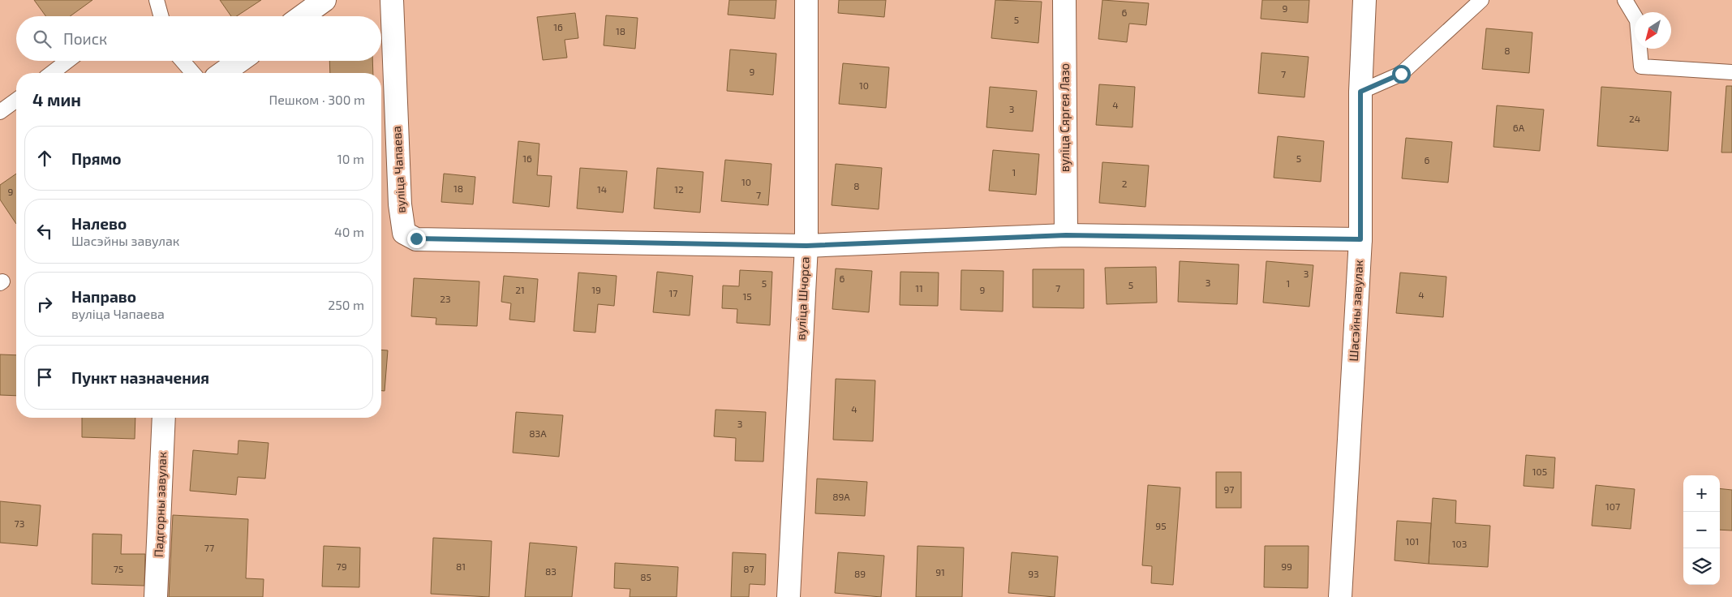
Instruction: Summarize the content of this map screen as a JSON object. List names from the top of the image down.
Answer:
{
  "streets": {
    "street": [
      "вуліца Сяргея Лазо",
      "вуліца Чапаева",
      "вуліца Шчорса",
      "Шасэйны завулак",
      "Падгорны завулак"
    ]
  },
  "crossings": [
    ["вуліца Сяргея Лазо", "вуліца Чапаева"],
    ["вуліца Чапаева", "вуліца Шчорса"],
    ["вуліца Чапаева", "Шасэйны завулак"]
  ],
  "house_numbers": [
    "9",
    "6",
    "5",
    "16",
    "18",
    "8",
    "9",
    "7",
    "10",
    "4",
    "3",
    "24",
    "6А",
    "16",
    "5",
    "6",
    "1",
    "10",
    "2",
    "8",
    "18",
    "14",
    "12",
    "9",
    "7",
    "3",
    "6",
    "3",
    "5",
    "1",
    "5",
    "11",
    "7",
    "21",
    "19",
    "9",
    "17",
    "4",
    "15",
    "23",
    "4",
    "3",
    "83А",
    "105",
    "97",
    "89А",
    "107",
    "73",
    "95",
    "101",
    "103",
    "77",
    "79",
    "81",
    "99",
    "75",
    "87",
    "83",
    "91",
    "89",
    "93",
    "85"
  ],
  "north": "bottom left",
  "page": {
    "search": "Поиск",
    "heading": ["4 мин", "Пешком · 300 m"],
    "list": [
      ["Прямо", "10 m"],
      ["Налево", "Шасэйны завулак", "40 m"],
      ["Направо", "вуліца Чапаева", "250 m"],
      "Пункт назначения"
    ],
    "map_buttons": ["+", "−"]
  }
}
